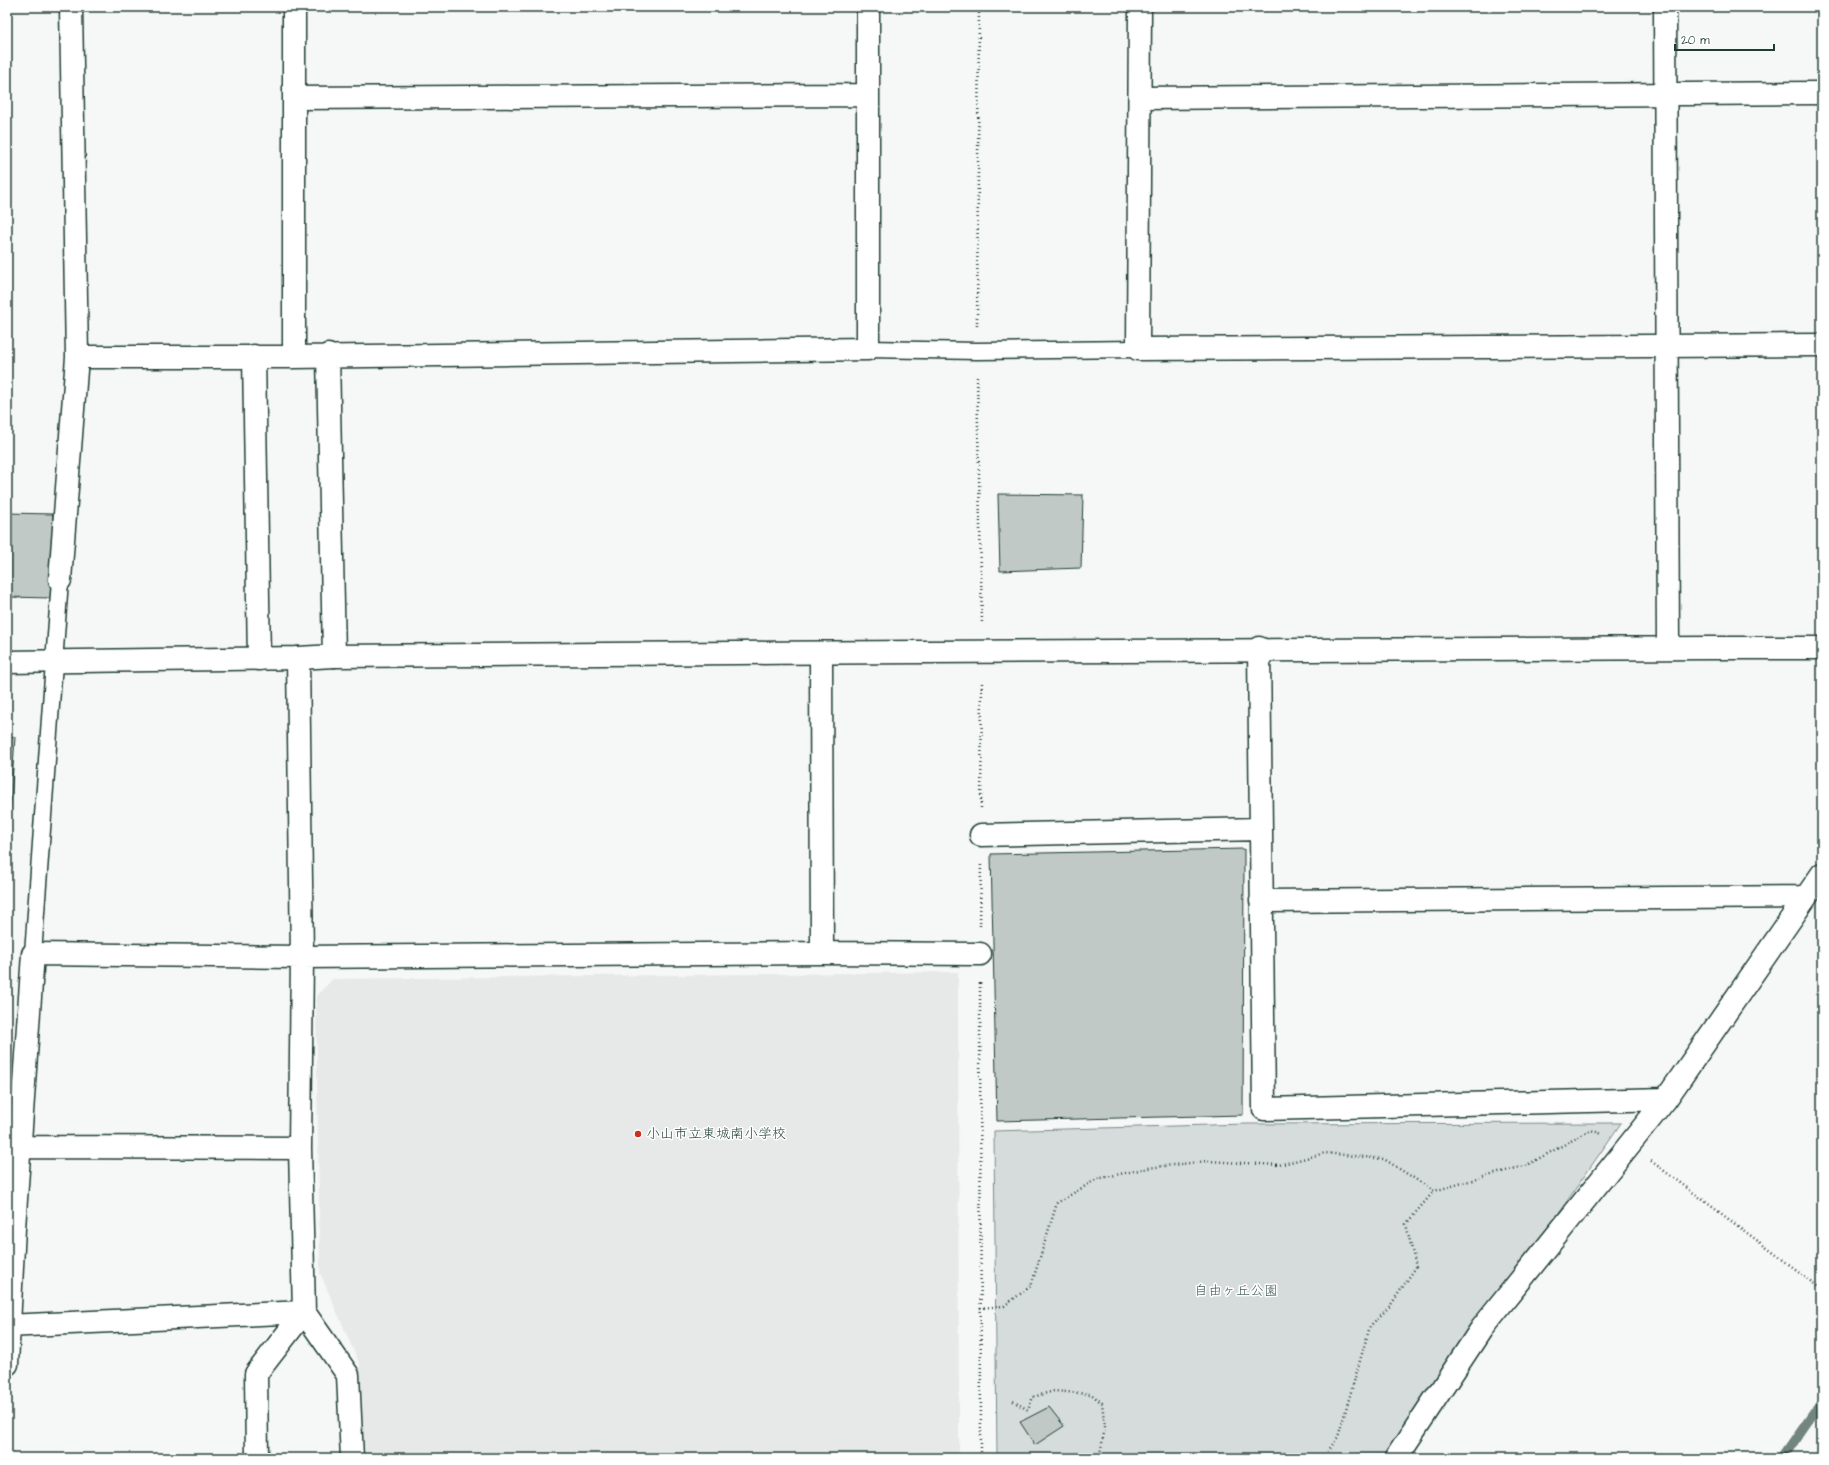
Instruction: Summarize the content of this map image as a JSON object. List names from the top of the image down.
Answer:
{
  "parks": ["自由ヶ丘公園"],
  "places": ["小山市立東城南小学校"],
  "scale_bar": "20 m"
}
